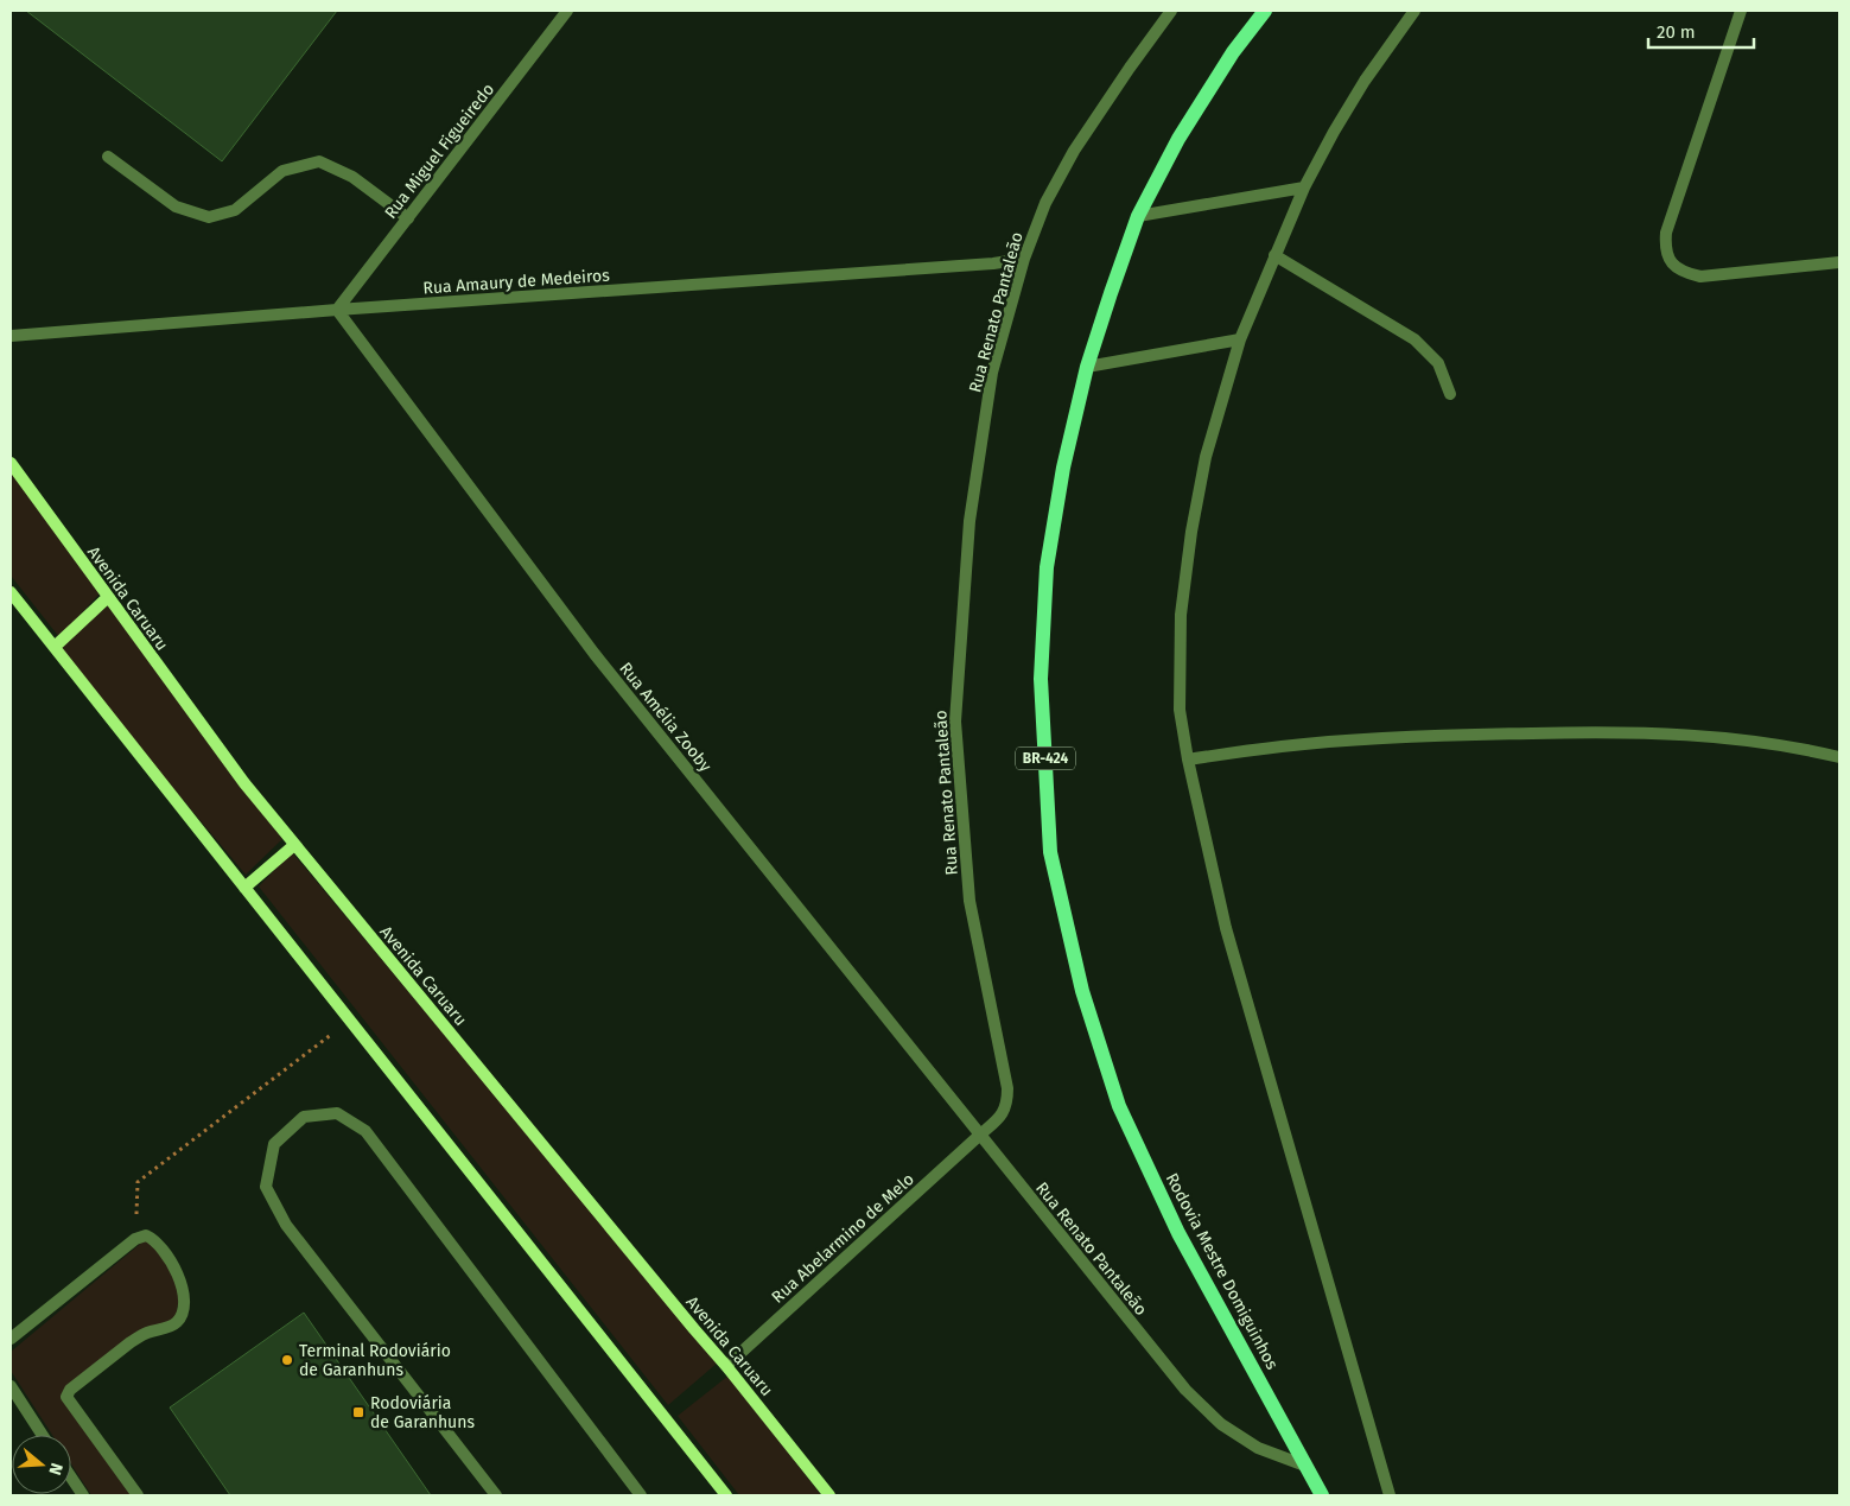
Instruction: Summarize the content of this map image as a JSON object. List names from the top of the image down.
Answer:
{
  "streets": {
    "main road": ["Avenida Caruaru", "BR-424", "Rodovia Mestre Domiguinhos"],
    "street": [
      "Rua Miguel Figueiredo",
      "Rua Amaury de Medeiros",
      "Rua Renato Pantaleão",
      "Rua Amélia Zooby",
      "Rua Abelarmino de Melo"
    ]
  },
  "crossings": [
    ["Rua Miguel Figueiredo", "Rua Amaury de Medeiros"],
    ["Rua Miguel Figueiredo", "Rua Amélia Zooby"],
    ["Rua Amaury de Medeiros", "Rua Renato Pantaleão"],
    ["Rua Amaury de Medeiros", "Rua Amélia Zooby"],
    ["Rua Renato Pantaleão", "Rua Amélia Zooby"],
    ["Rua Renato Pantaleão", "Rua Abelarmino de Melo"],
    ["Rua Renato Pantaleão", "Rodovia Mestre Domiguinhos"],
    ["Avenida Caruaru", "Rua Abelarmino de Melo"],
    ["Rua Amélia Zooby", "Rua Abelarmino de Melo"]
  ],
  "places": {
    "other": ["Terminal Rodoviário de Garanhuns"],
    "transit": ["Rodoviária de Garanhuns"]
  },
  "scale_bar": "20 m",
  "north": "right"
}
